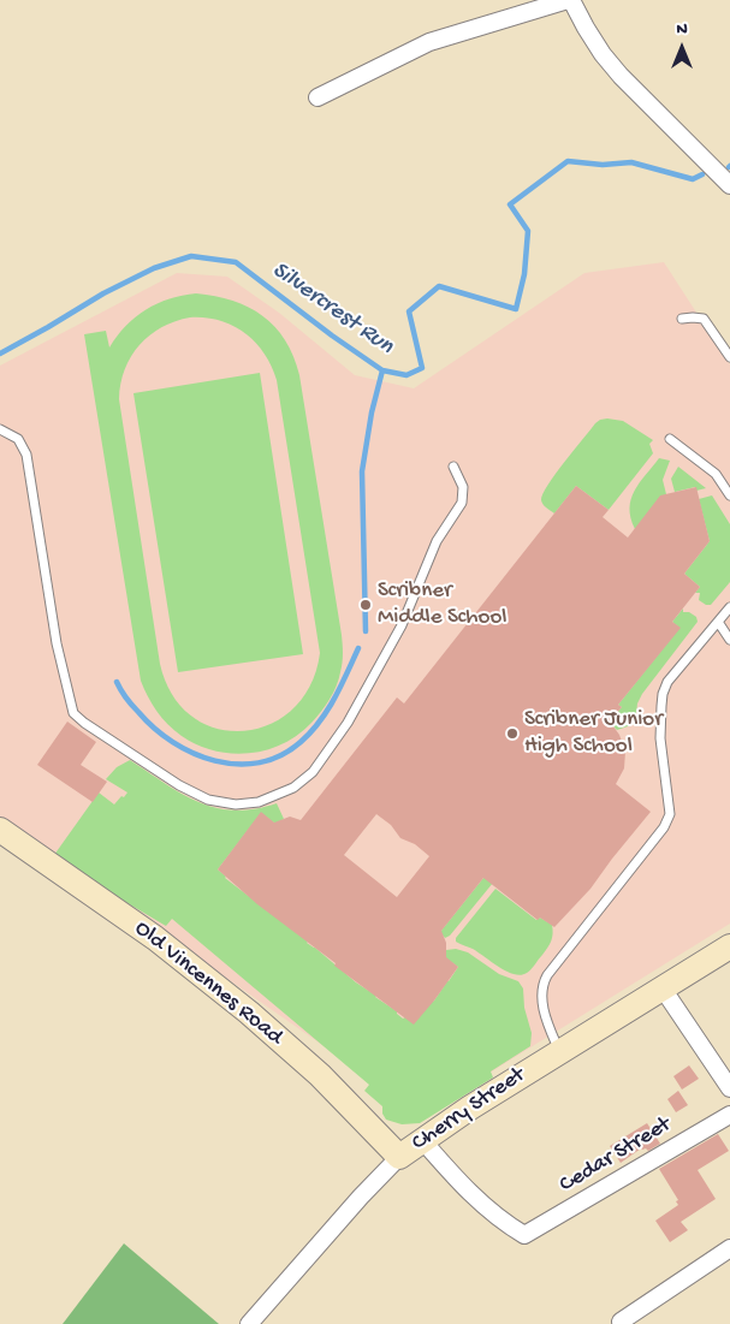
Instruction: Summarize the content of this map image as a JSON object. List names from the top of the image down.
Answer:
{
  "streets": {
    "street": ["Old Vincennes Road", "Cherry Street", "Cedar Street"]
  },
  "crossings": [
    ["Old Vincennes Road", "Cherry Street"],
    ["Cherry Street", "Cedar Street"]
  ],
  "water": ["Silvercrest Run"],
  "places": ["Scribner Middle School", "Scribner Junior High School"],
  "north": "top"
}
